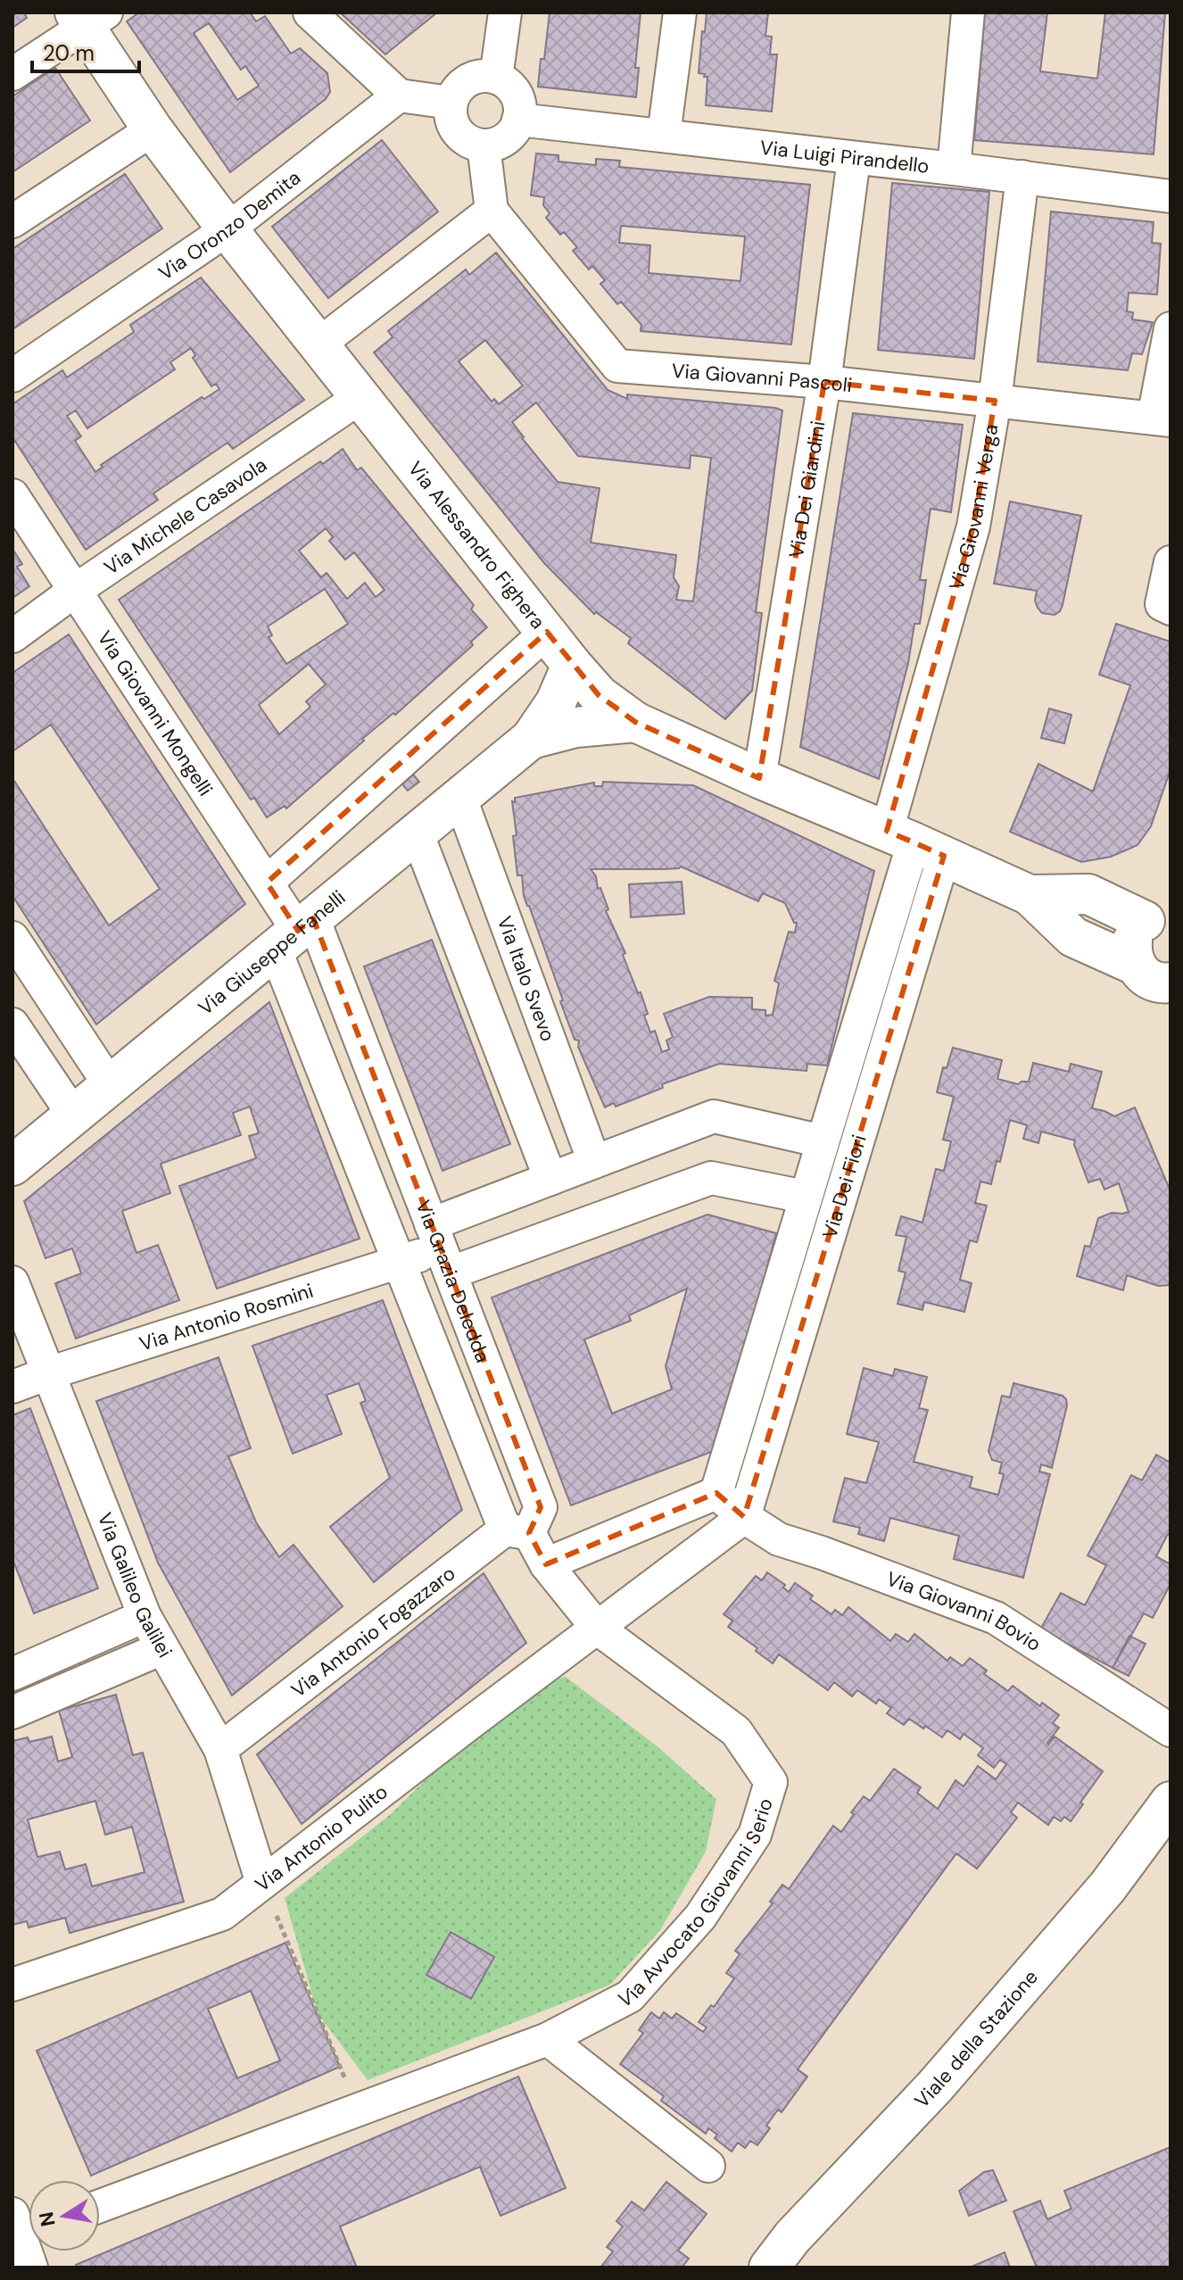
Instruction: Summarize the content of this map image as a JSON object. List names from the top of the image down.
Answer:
{
  "streets": {
    "street": [
      "Via Luigi Pirandello",
      "Via Oronzo Demita",
      "Via Giovanni Pascoli",
      "Via Dei Giardini",
      "Via Giovanni Verga",
      "Via Michele Casavola",
      "Via Alessandro Fighera",
      "Via Giovanni Mongelli",
      "Via Giuseppe Fanelli",
      "Via Italo Svevo",
      "Via Dei Fiori",
      "Via Grazia Deledda",
      "Via Antonio Rosmini",
      "Via Galileo Galilei",
      "Via Giovanni Bovio",
      "Via Antonio Fogazzaro",
      "Via Antonio Pulito",
      "Via Avvocato Giovanni Serio",
      "Viale della Stazione"
    ]
  },
  "crossings": [
    ["Via Luigi Pirandello", "Via Dei Giardini"],
    ["Via Luigi Pirandello", "Via Giovanni Verga"],
    ["Via Oronzo Demita", "Via Alessandro Fighera"],
    ["Via Giovanni Pascoli", "Via Dei Giardini"],
    ["Via Giovanni Pascoli", "Via Giovanni Verga"],
    ["Via Dei Giardini", "Via Alessandro Fighera"],
    ["Via Giovanni Verga", "Via Alessandro Fighera"],
    ["Via Giovanni Verga", "Via Dei Fiori"],
    ["Via Michele Casavola", "Via Alessandro Fighera"],
    ["Via Michele Casavola", "Via Giovanni Mongelli"],
    ["Via Alessandro Fighera", "Via Dei Fiori"],
    ["Via Giovanni Mongelli", "Via Giuseppe Fanelli"],
    ["Via Giovanni Mongelli", "Via Grazia Deledda"],
    ["Via Giuseppe Fanelli", "Via Italo Svevo"],
    ["Via Giuseppe Fanelli", "Via Grazia Deledda"],
    ["Via Italo Svevo", "Via Antonio Rosmini"],
    ["Via Dei Fiori", "Via Antonio Rosmini"],
    ["Via Dei Fiori", "Via Giovanni Bovio"],
    ["Via Grazia Deledda", "Via Antonio Rosmini"],
    ["Via Grazia Deledda", "Via Antonio Fogazzaro"],
    ["Via Antonio Rosmini", "Via Galileo Galilei"],
    ["Via Galileo Galilei", "Via Antonio Fogazzaro"],
    ["Via Galileo Galilei", "Via Antonio Pulito"],
    ["Via Antonio Pulito", "Via Avvocato Giovanni Serio"]
  ],
  "scale_bar": "20 m",
  "north": "left"
}
